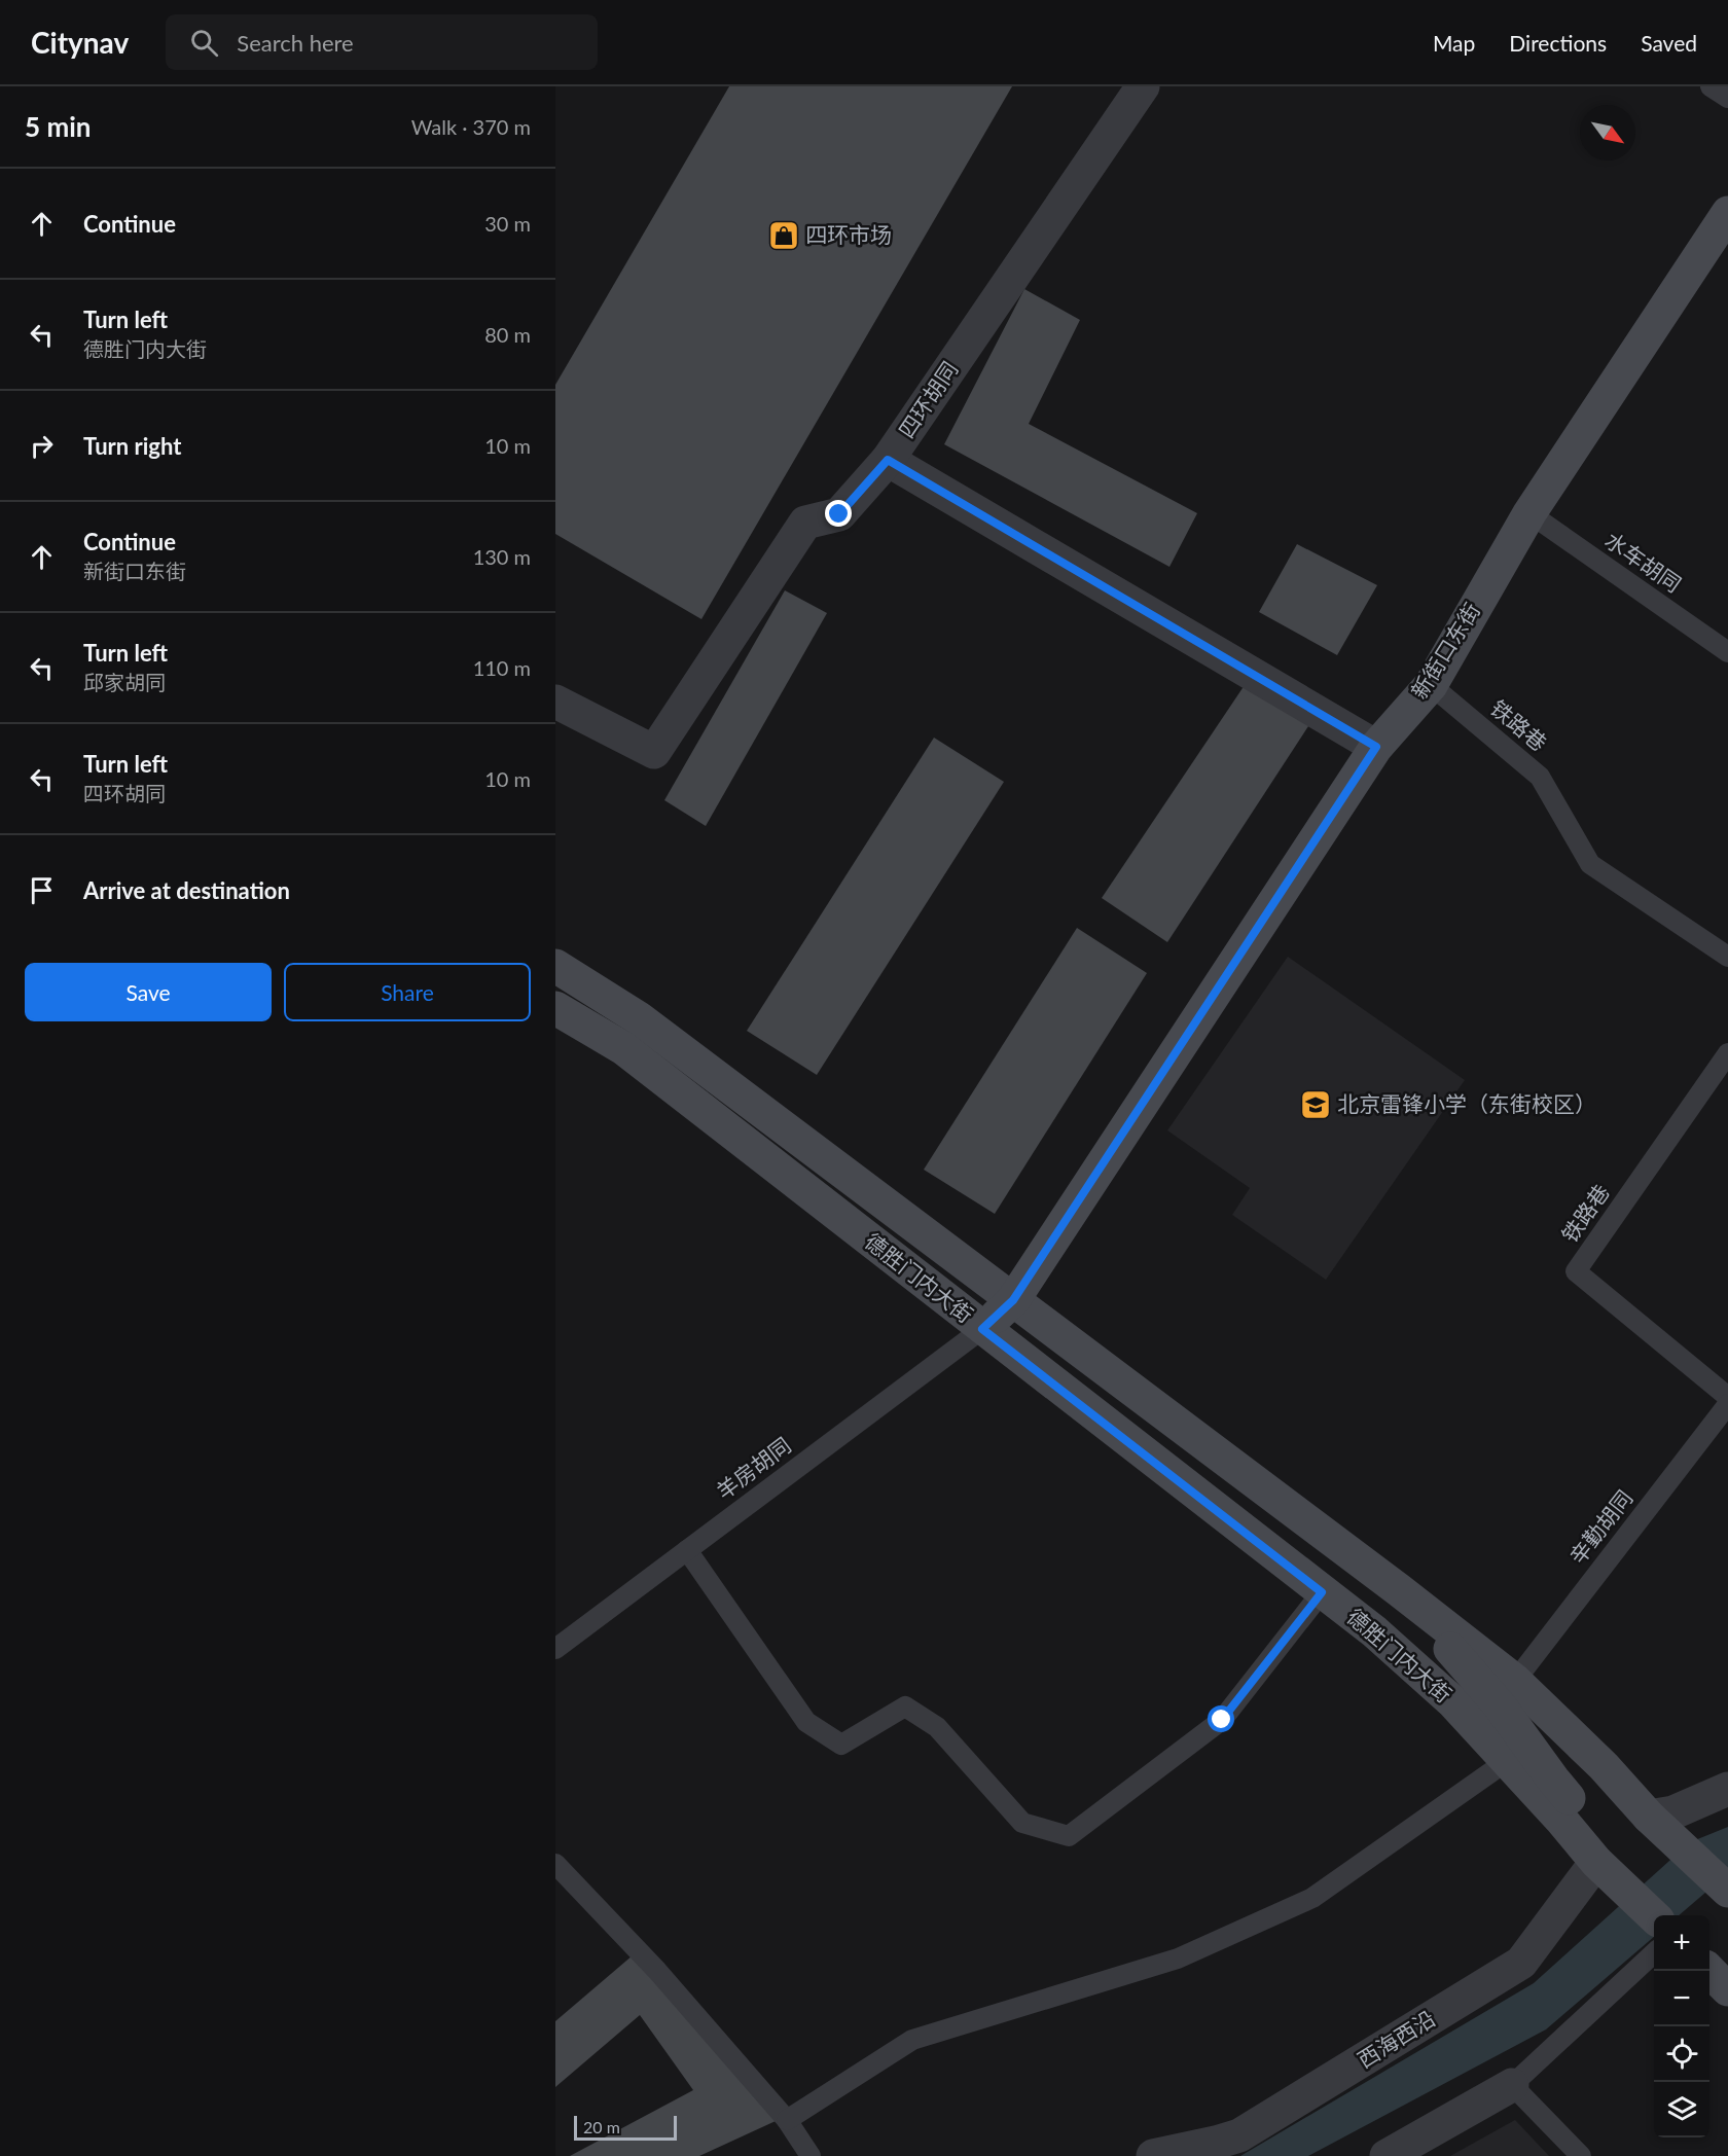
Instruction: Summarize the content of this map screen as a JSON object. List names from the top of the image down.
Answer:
{
  "streets": {
    "main road": ["新街口东街", "德胜门内大街"],
    "street": ["四环胡同", "西海西沿"],
    "lane": [
      "水车胡同",
      "铁路巷",
      "羊房胡同",
      "辛勤胡同"
    ]
  },
  "crossings": [
    ["水车胡同", "新街口东街"],
    ["新街口东街", "铁路巷"],
    ["新街口东街", "德胜门内大街"],
    ["新街口东街", "羊房胡同"],
    ["德胜门内大街", "羊房胡同"],
    ["德胜门内大街", "辛勤胡同"],
    ["德胜门内大街", "西海西沿"]
  ],
  "places": {
    "shop": ["四环市场"],
    "school or university": ["北京雷锋小学（东街校区）"]
  },
  "scale_bar": "20 m",
  "north": "bottom right",
  "page": {
    "header": "Citynav",
    "search": "Search here",
    "nav": ["Map", "Directions", "Saved"],
    "heading": ["5 min", "Walk · 370 m"],
    "list": [
      ["Continue", "30 m"],
      ["Turn left", "德胜门内大街", "80 m"],
      ["Turn right", "10 m"],
      ["Continue", "新街口东街", "130 m"],
      ["Turn left", "邱家胡同", "110 m"],
      ["Turn left", "四环胡同", "10 m"],
      "Arrive at destination"
    ],
    "buttons": ["Save", "Share"],
    "map_buttons": ["+", "−"],
    "scale": "20 m"
  }
}
